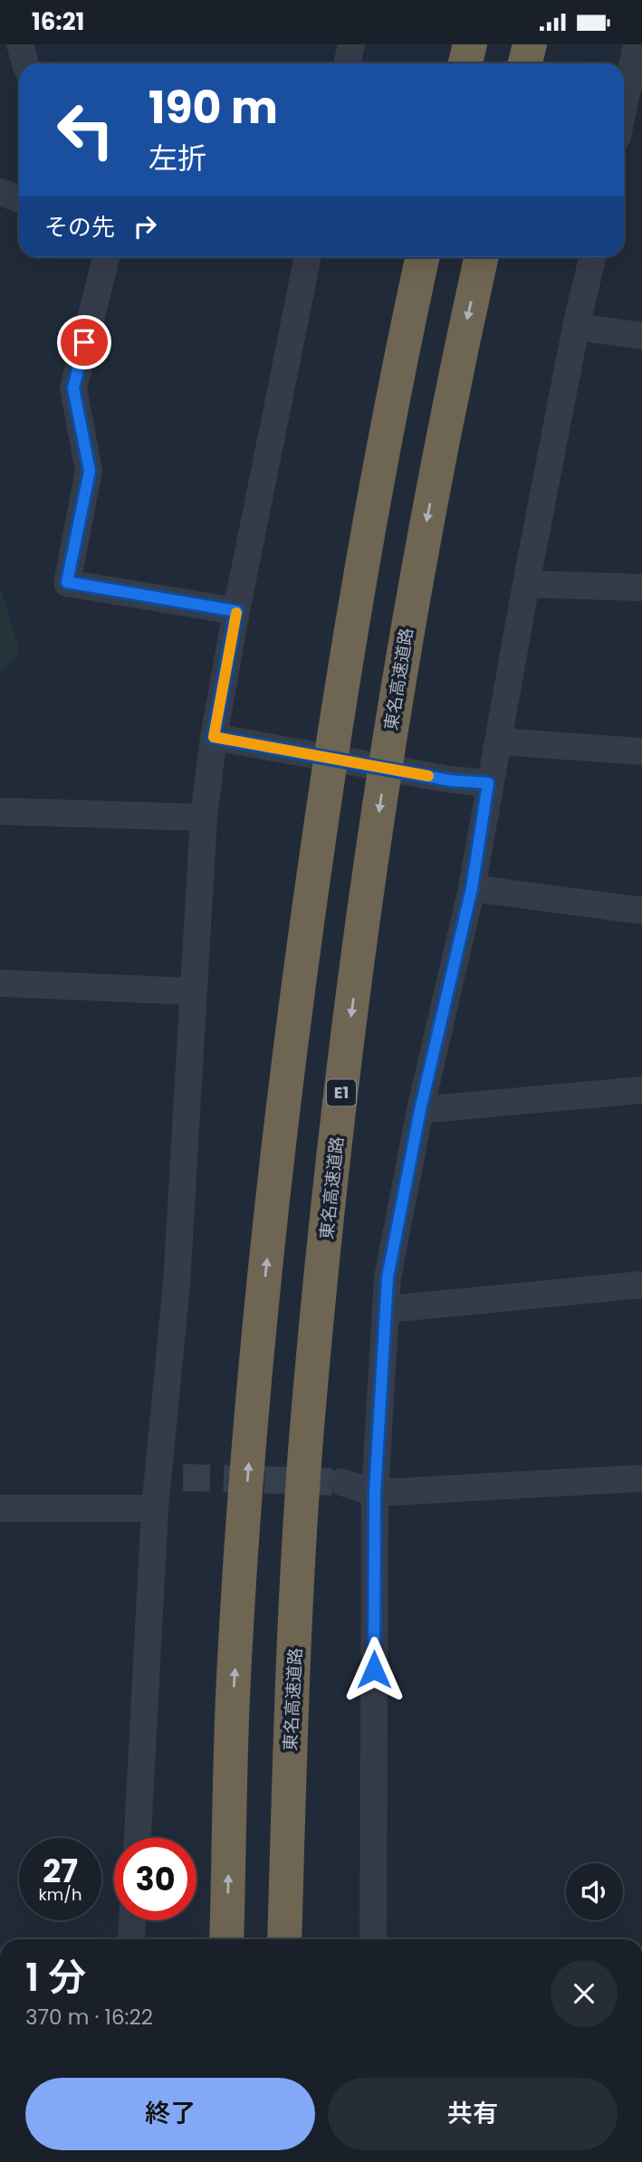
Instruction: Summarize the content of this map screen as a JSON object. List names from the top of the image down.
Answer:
{
  "streets": {
    "highway": ["東名高速道路", "E1"]
  },
  "page": {
    "status": "16:21",
    "turn": ["190 m", "左折"],
    "then": "その先",
    "speed": "27 km/h",
    "limit": "30",
    "heading": ["1 分", "370 m · 16:22"],
    "buttons": ["終了", "共有"]
  }
}
